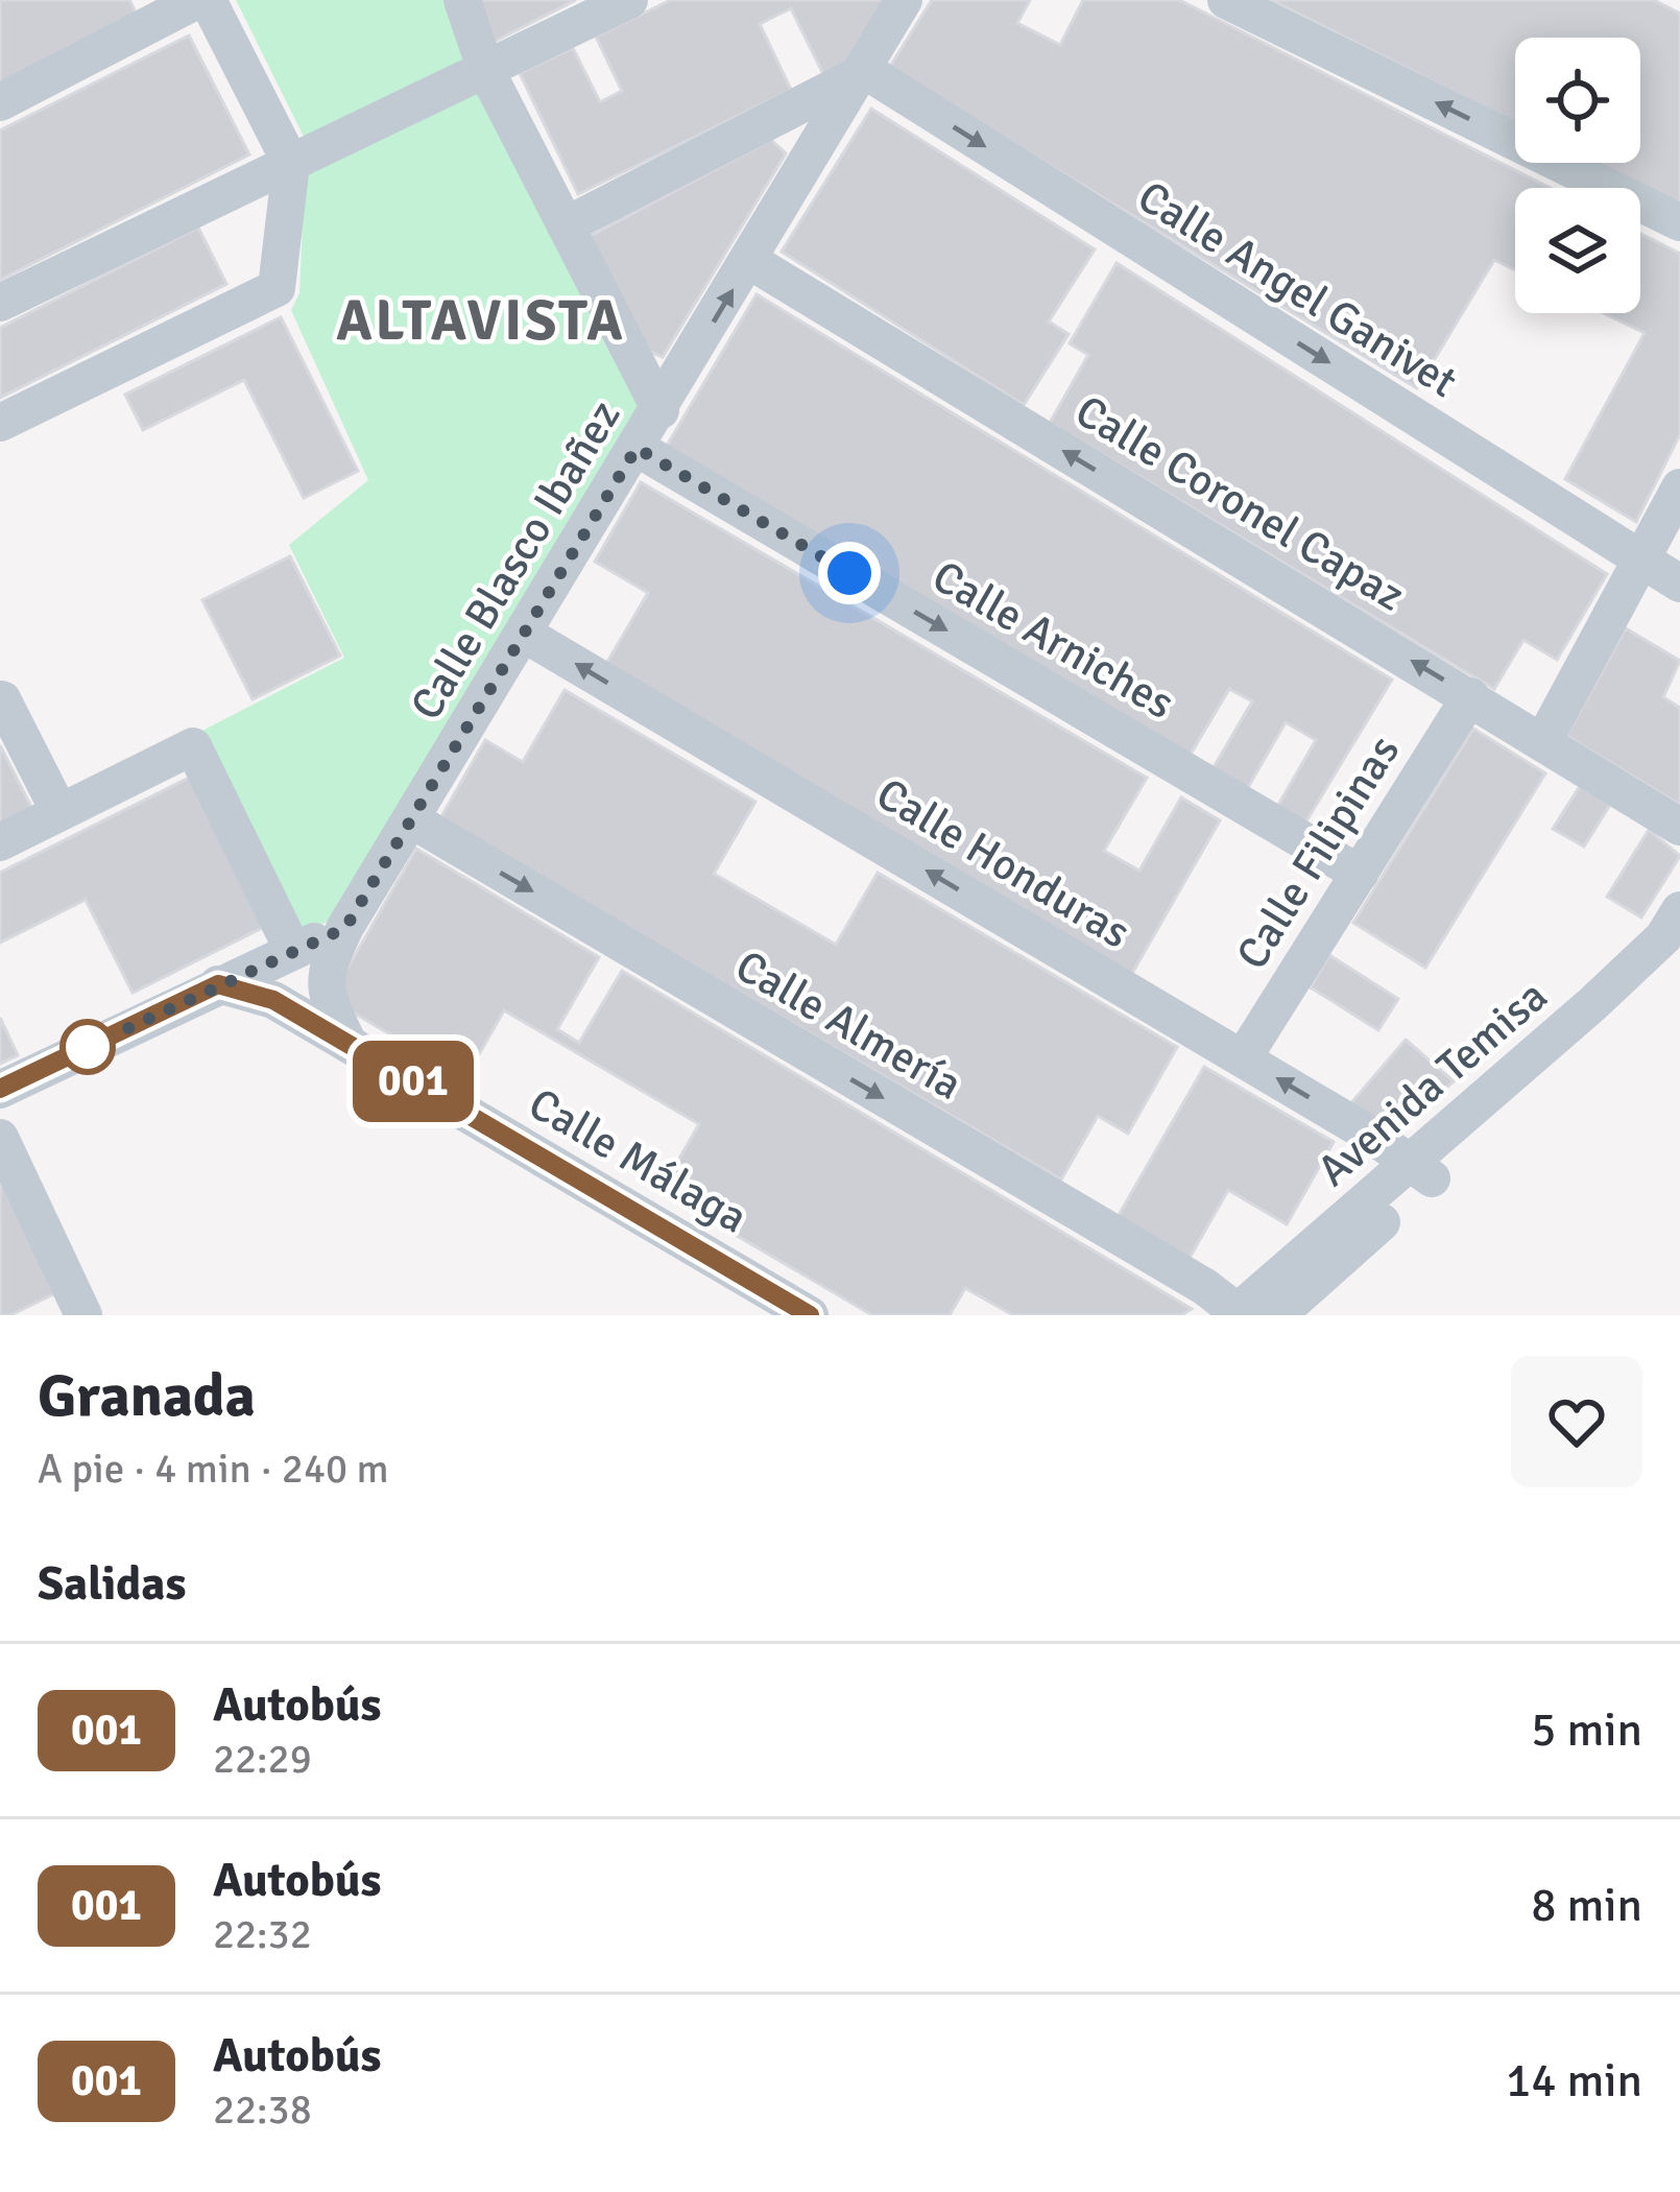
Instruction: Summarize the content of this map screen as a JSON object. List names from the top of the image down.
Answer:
{
  "streets": {
    "street": [
      "Calle Angel Ganivet",
      "Calle Coronel Capaz",
      "Calle Blasco Ibañez",
      "Calle Arniches",
      "Calle Filipinas",
      "Calle Honduras",
      "Calle Almería",
      "Avenida Temisa",
      "Calle Málaga"
    ]
  },
  "crossings": [
    ["Calle Angel Ganivet", "Calle Blasco Ibañez"],
    ["Calle Coronel Capaz", "Calle Blasco Ibañez"],
    ["Calle Coronel Capaz", "Calle Filipinas"],
    ["Calle Blasco Ibañez", "Calle Arniches"],
    ["Calle Blasco Ibañez", "Calle Honduras"],
    ["Calle Blasco Ibañez", "Calle Almería"],
    ["Calle Blasco Ibañez", "Calle Málaga"],
    ["Calle Arniches", "Calle Filipinas"],
    ["Calle Filipinas", "Calle Honduras"],
    ["Calle Honduras", "Avenida Temisa"],
    ["Calle Almería", "Avenida Temisa"]
  ],
  "one_way": [
    "Calle Coronel Capaz",
    "Calle Arniches",
    "Calle Honduras",
    "Calle Almería"
  ],
  "districts": ["ALTAVISTA"],
  "lines": ["bus line 001"],
  "page": {
    "on_map": "001",
    "heading": [
      ["Granada", "A pie · 4 min · 240 m"],
      "Salidas"
    ],
    "list": [
      {
        "mark": "001",
        "name": "Autobús",
        "note": "22:29",
        "value": "5 min"
      },
      {
        "mark": "001",
        "name": "Autobús",
        "note": "22:32",
        "value": "8 min"
      },
      {
        "mark": "001",
        "name": "Autobús",
        "note": "22:38",
        "value": "14 min"
      }
    ]
  }
}
